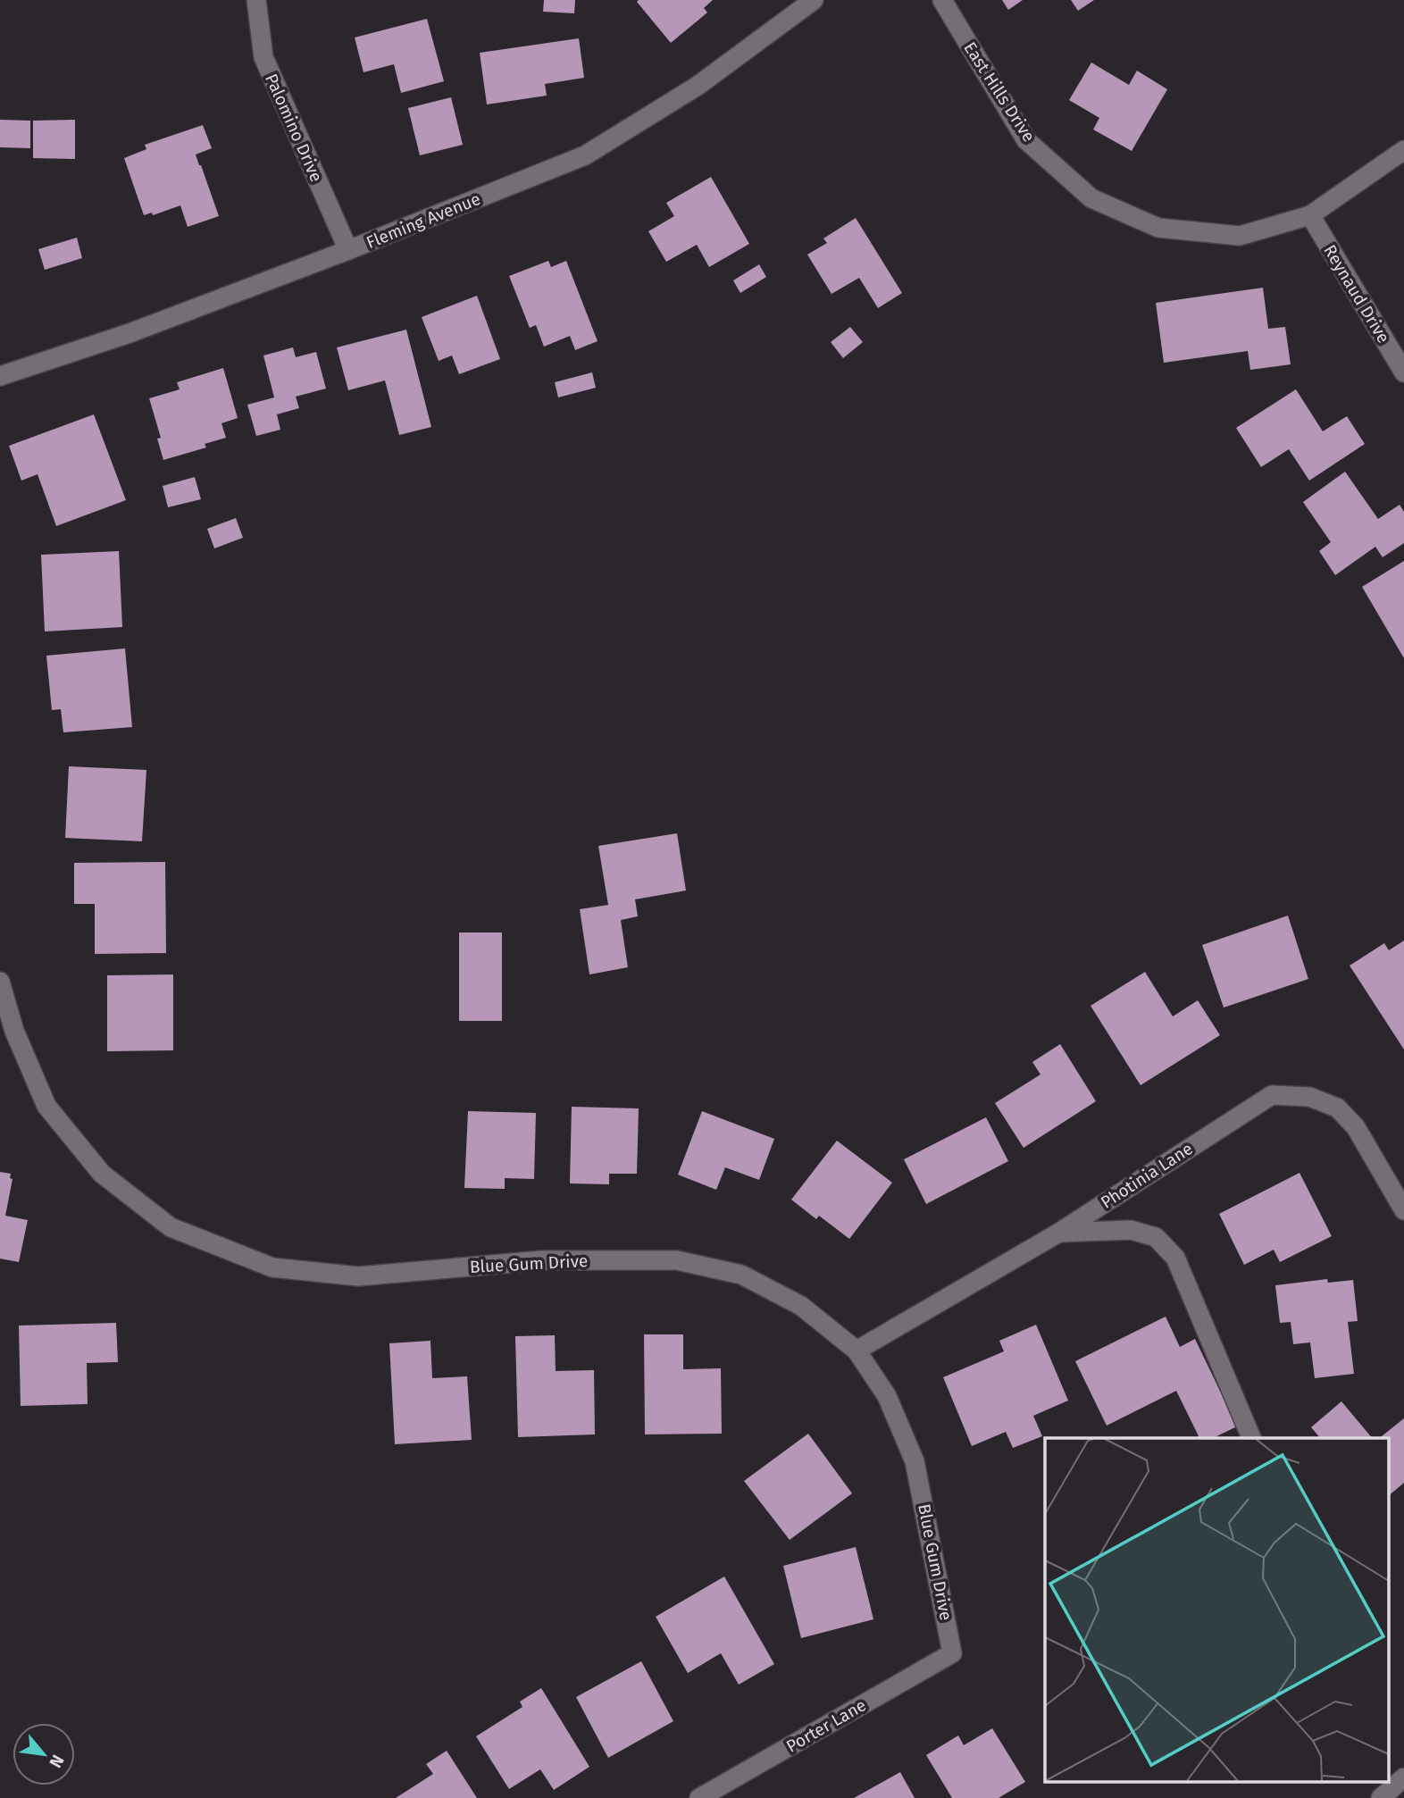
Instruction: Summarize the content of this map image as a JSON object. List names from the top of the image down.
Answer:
{
  "streets": {
    "street": [
      "East Hills Drive",
      "Palomino Drive",
      "Fleming Avenue",
      "Reynaud Drive",
      "Photinia Lane",
      "Blue Gum Drive",
      "Porter Lane"
    ]
  },
  "crossings": [
    ["East Hills Drive", "Reynaud Drive"],
    ["Palomino Drive", "Fleming Avenue"],
    ["Photinia Lane", "Blue Gum Drive"],
    ["Blue Gum Drive", "Porter Lane"]
  ],
  "north": "bottom right"
}
